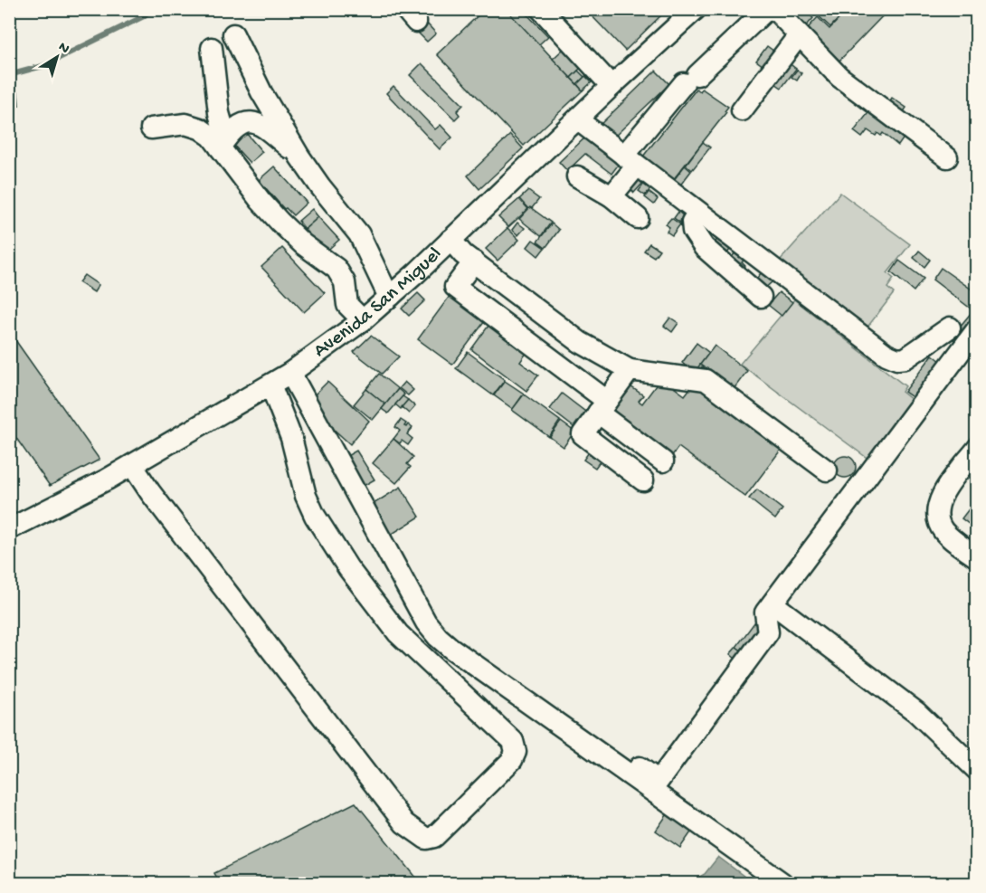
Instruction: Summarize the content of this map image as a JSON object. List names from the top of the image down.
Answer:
{
  "streets": {
    "street": ["Avenida San Miguel"]
  },
  "north": "top right"
}
